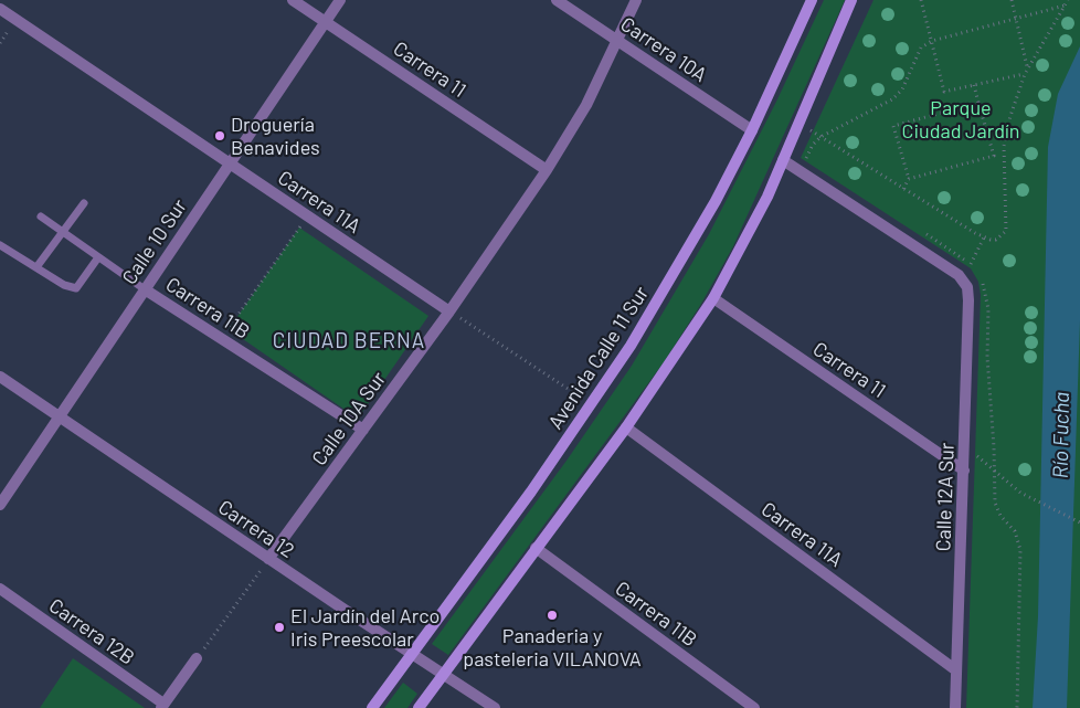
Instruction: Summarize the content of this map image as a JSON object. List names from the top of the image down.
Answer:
{
  "streets": {
    "main road": ["Avenida Calle 11 Sur"],
    "street": [
      "Carrera 10A",
      "Carrera 11",
      "Carrera 11A",
      "Calle 10 Sur",
      "Carrera 11B",
      "Calle 10A Sur",
      "Calle 12A Sur",
      "Carrera 12",
      "Carrera 12B"
    ]
  },
  "crossings": [
    ["Carrera 10A", "Avenida Calle 11 Sur"],
    ["Carrera 10A", "Calle 10A Sur"],
    ["Carrera 11", "Calle 10 Sur"],
    ["Carrera 11", "Calle 10A Sur"],
    ["Carrera 11", "Calle 12A Sur"],
    ["Carrera 11A", "Calle 10 Sur"],
    ["Carrera 11A", "Calle 10A Sur"],
    ["Carrera 11A", "Calle 12A Sur"],
    ["Calle 10 Sur", "Carrera 11B"],
    ["Calle 10 Sur", "Carrera 12"],
    ["Carrera 11B", "Calle 10A Sur"],
    ["Avenida Calle 11 Sur", "Carrera 12"],
    ["Calle 10A Sur", "Carrera 12"]
  ],
  "districts": ["CIUDAD BERNA"],
  "water": ["Río Fucha"],
  "parks": ["Parque Ciudad Jardín"],
  "places": ["Droguería Benavides", "Panaderia y pasteleria VILANOVA", "El Jardín del Arco Iris Preescolar"]
}
